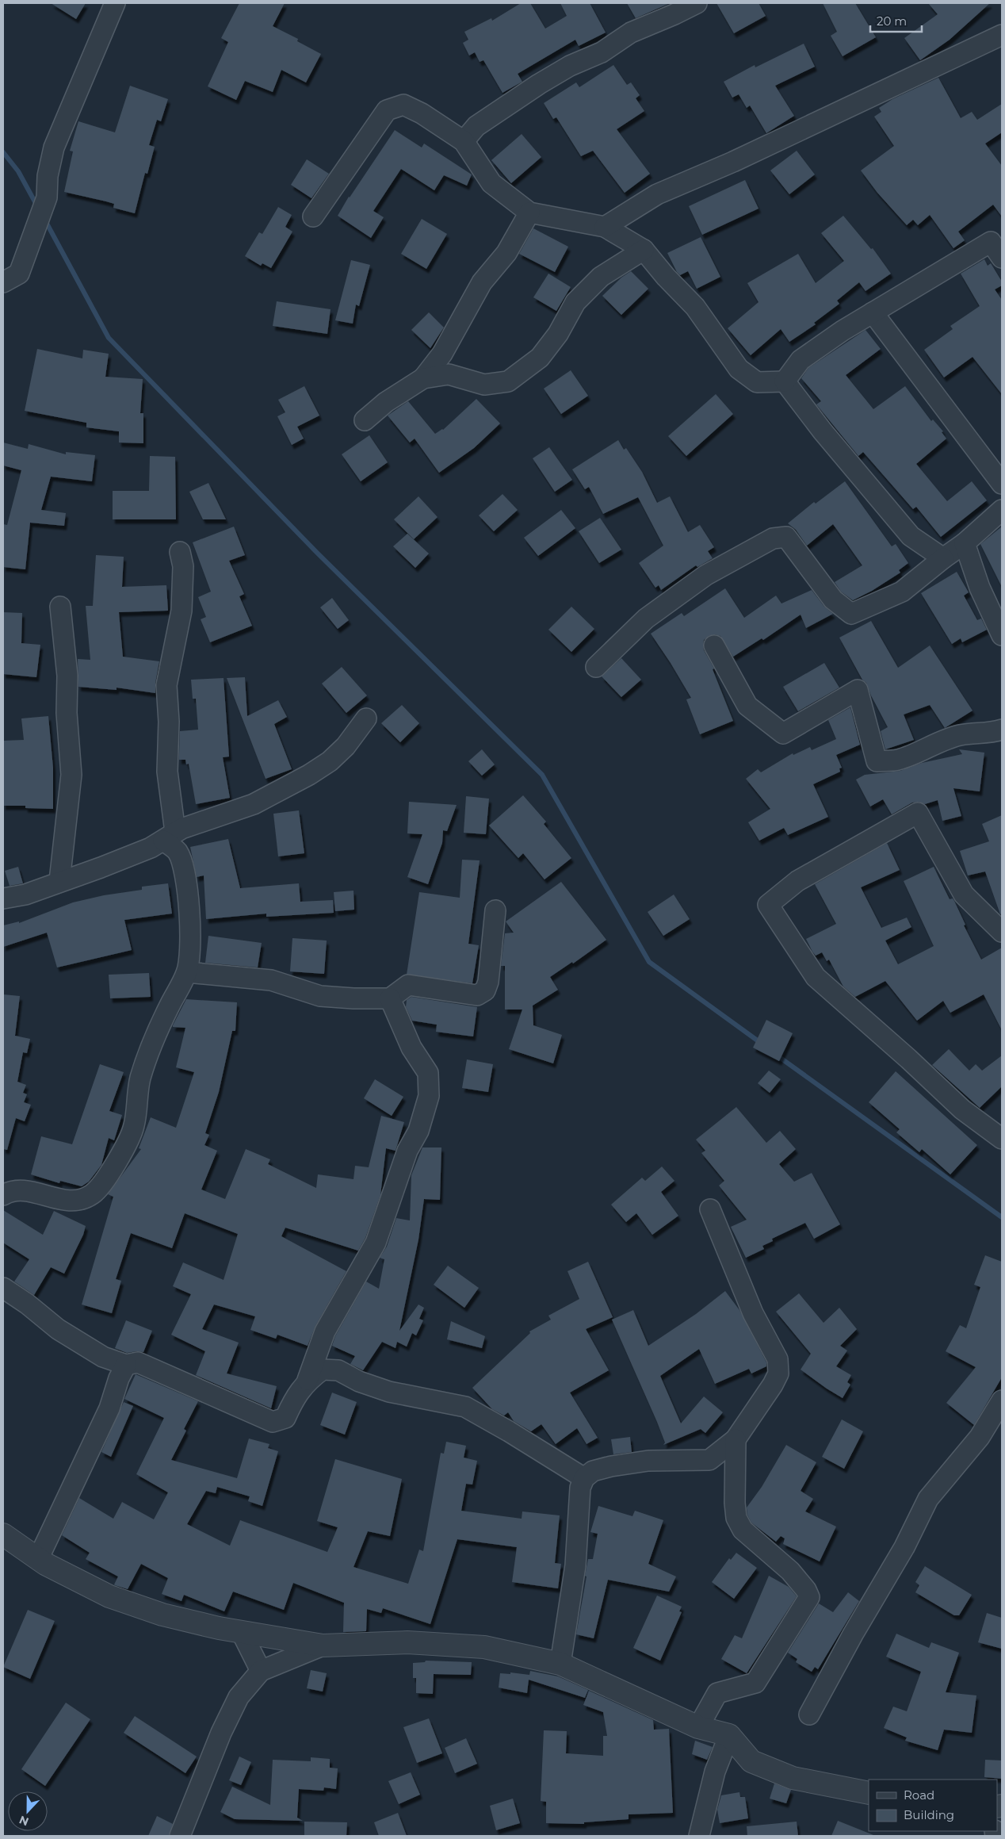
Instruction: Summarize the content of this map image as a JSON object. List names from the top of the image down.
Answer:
{
  "legend": ["Road", "Building"],
  "scale_bar": "20 m",
  "north": "bottom"
}
